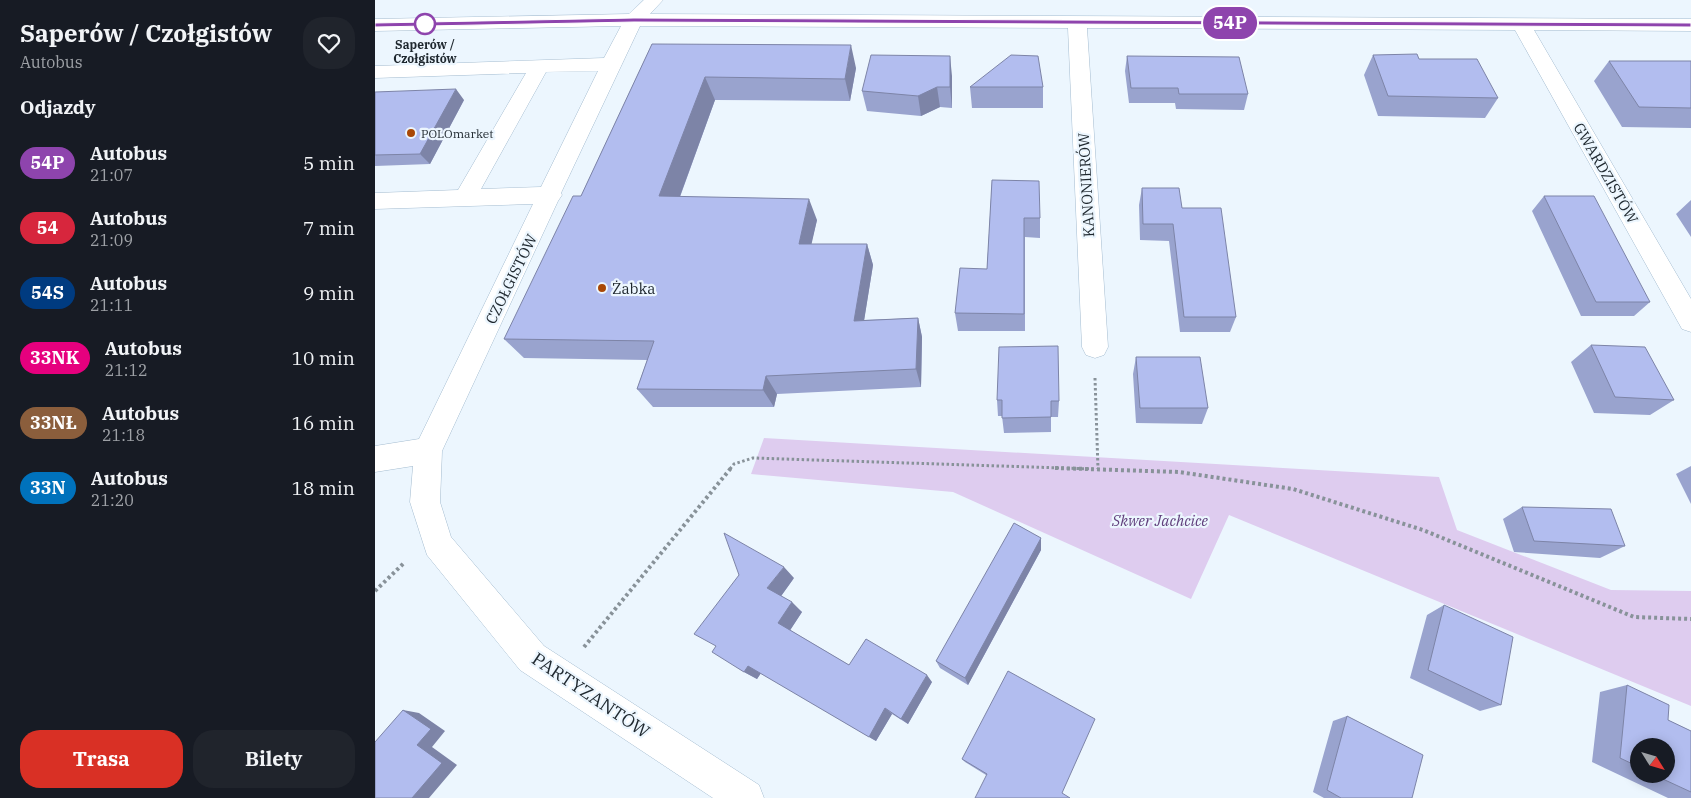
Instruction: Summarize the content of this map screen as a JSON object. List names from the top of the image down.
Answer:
{
  "streets": {
    "street": [
      "GWARDZISTÓW",
      "KANONIERÓW",
      "CZOŁGISTÓW",
      "PARTYZANTÓW"
    ]
  },
  "crossings": [
    ["CZOŁGISTÓW", "PARTYZANTÓW"]
  ],
  "parks": ["Skwer Jachcice"],
  "places": ["Saperów / Czołgistów", "POLOmarket", "Żabka"],
  "lines": ["bus line 54P"],
  "north": "bottom right",
  "page": {
    "heading": [
      ["Saperów / Czołgistów", "Autobus"],
      "Odjazdy"
    ],
    "on_map": "54P",
    "list": [
      {
        "mark": "54P",
        "name": "Autobus",
        "note": "21:07",
        "value": "5 min"
      },
      {
        "mark": "54",
        "name": "Autobus",
        "note": "21:09",
        "value": "7 min"
      },
      {
        "mark": "54S",
        "name": "Autobus",
        "note": "21:11",
        "value": "9 min"
      },
      {
        "mark": "33NK",
        "name": "Autobus",
        "note": "21:12",
        "value": "10 min"
      },
      {
        "mark": "33NŁ",
        "name": "Autobus",
        "note": "21:18",
        "value": "16 min"
      },
      {
        "mark": "33N",
        "name": "Autobus",
        "note": "21:20",
        "value": "18 min"
      }
    ],
    "buttons": ["Trasa", "Bilety"]
  }
}
